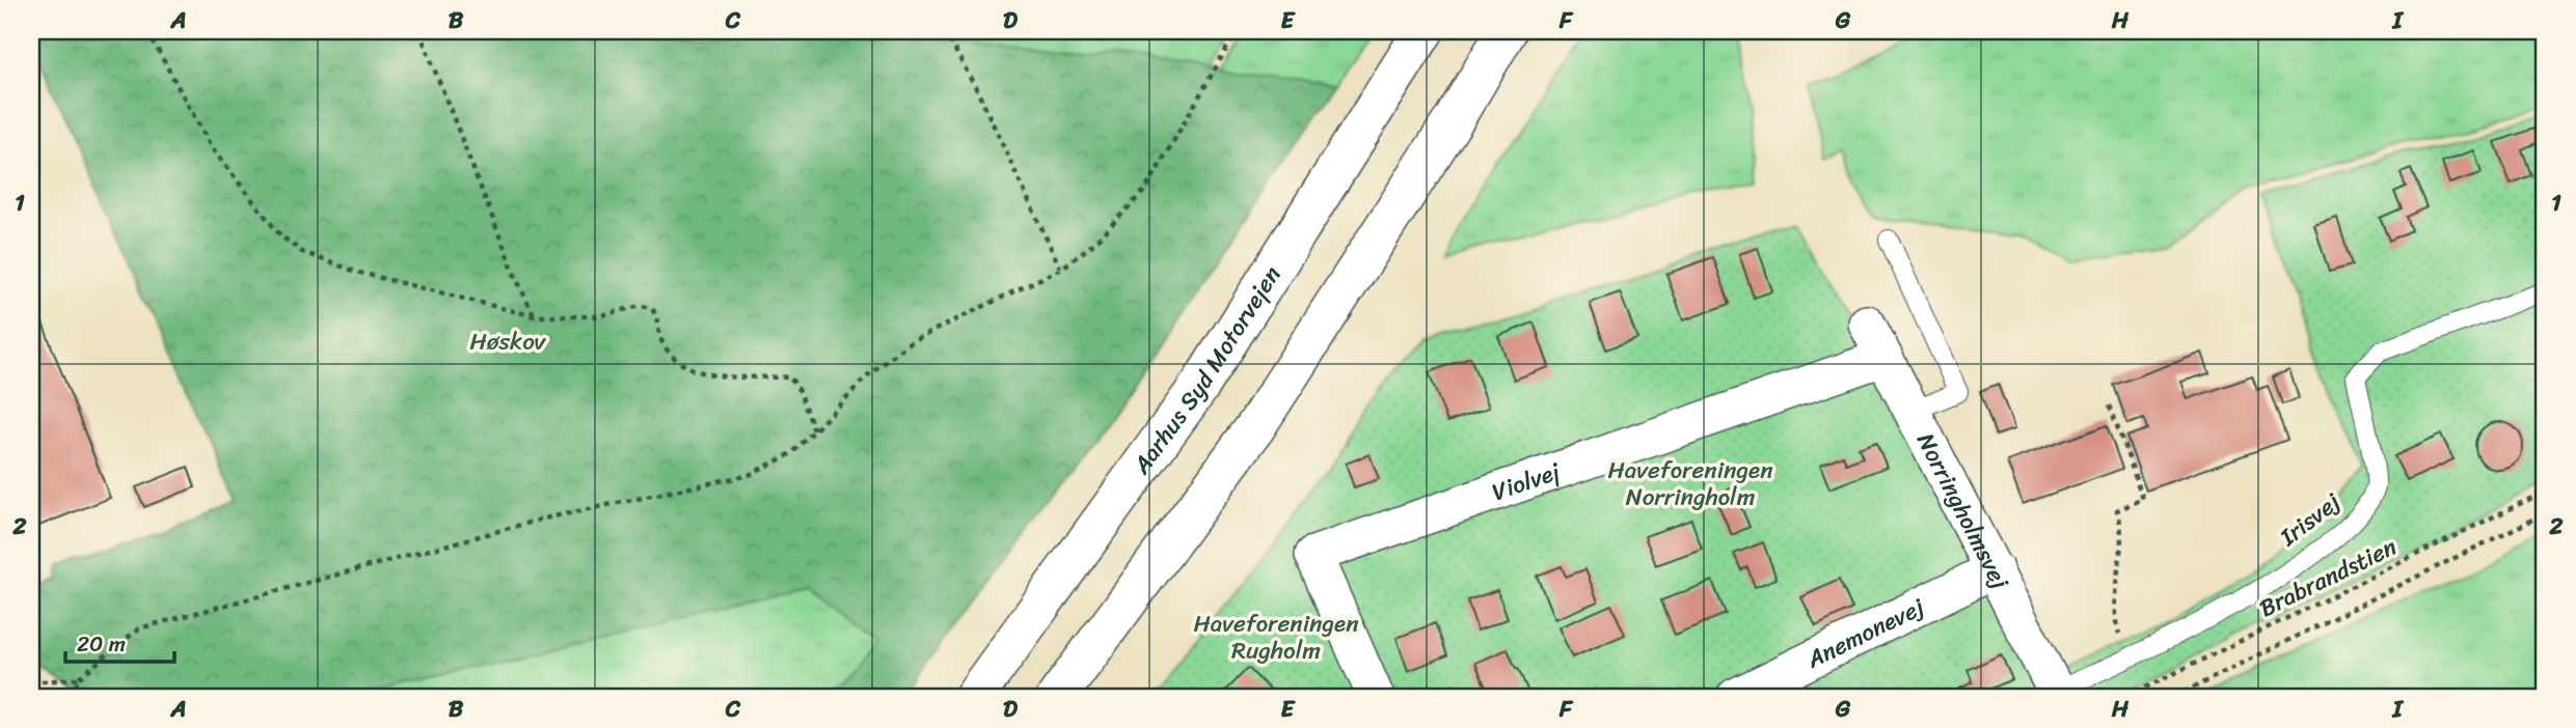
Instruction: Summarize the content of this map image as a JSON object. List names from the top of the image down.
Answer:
{
  "streets": {
    "highway": ["Aarhus Syd Motorvejen"],
    "street": ["Violvej", "Norringholmsvej", "Anemonevej"],
    "lane": ["Irisvej"],
    "path": ["Brabrandstien"]
  },
  "crossings": [
    ["Violvej", "Norringholmsvej"],
    ["Norringholmsvej", "Irisvej"],
    ["Norringholmsvej", "Anemonevej"]
  ],
  "parks": ["Høskov", "Haveforeningen Norringholm", "Haveforeningen Rugholm"],
  "scale_bar": "20 m",
  "grid": {
    "columns": [
      "A",
      "B",
      "C",
      "D",
      "E",
      "F",
      "G",
      "H",
      "I"
    ],
    "rows": ["1", "2"]
  }
}
